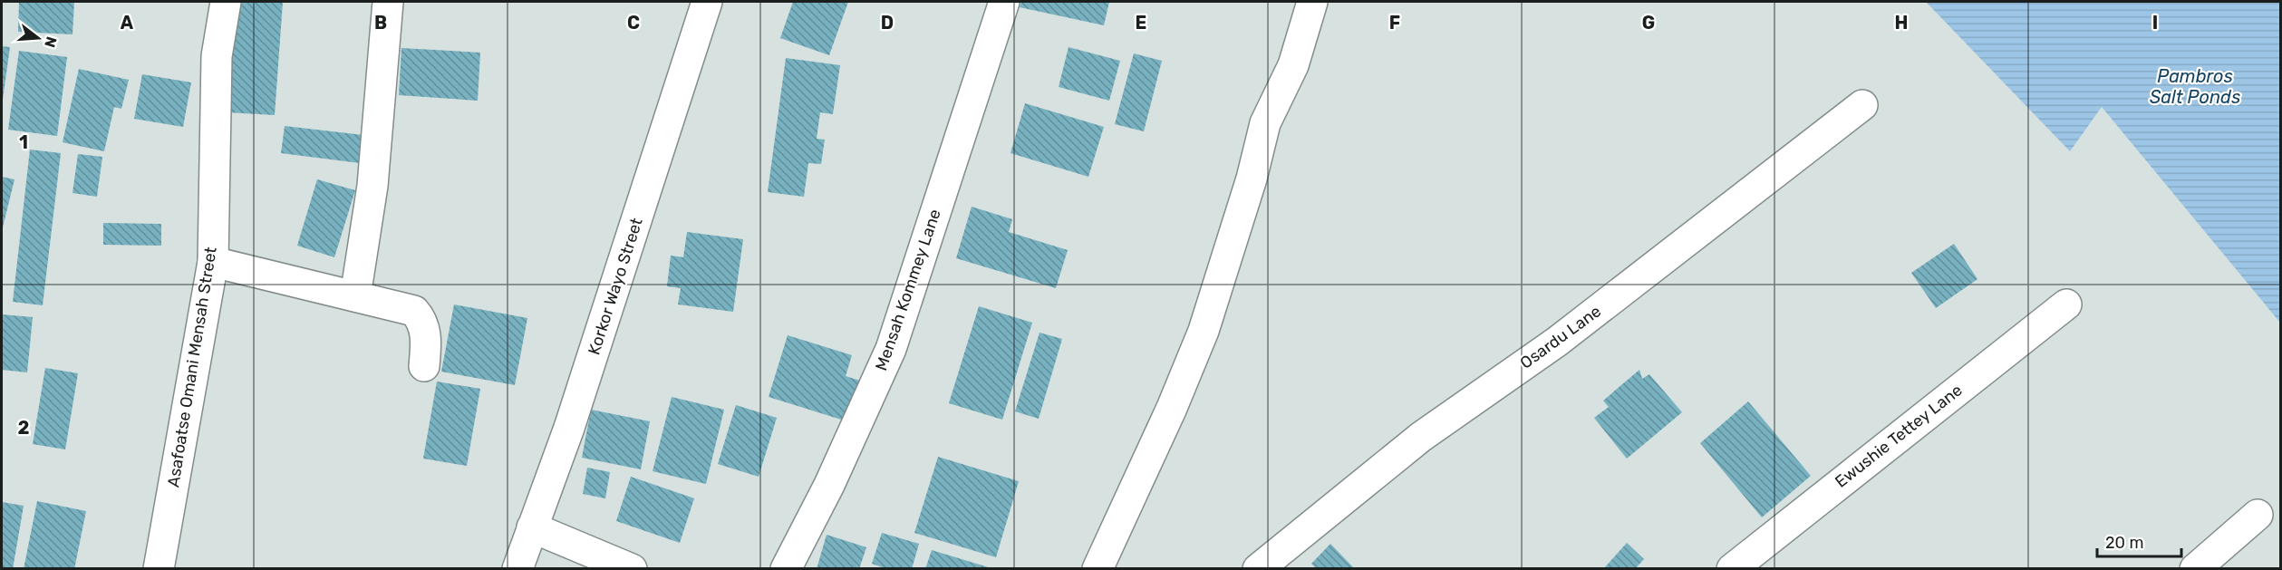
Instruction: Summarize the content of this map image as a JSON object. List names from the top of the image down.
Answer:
{
  "streets": {
    "street": [
      "Korkor Wayo Street",
      "Mensah Kommey Lane",
      "Osardu Lane",
      "Asafoatse Omani Mensah Street",
      "Ewushie Tettey Lane"
    ]
  },
  "water": ["Pambros Salt Ponds"],
  "scale_bar": "20 m",
  "north": "right",
  "grid": {
    "columns": [
      "A",
      "B",
      "C",
      "D",
      "E",
      "F",
      "G",
      "H",
      "I"
    ],
    "rows": ["1", "2"]
  }
}
